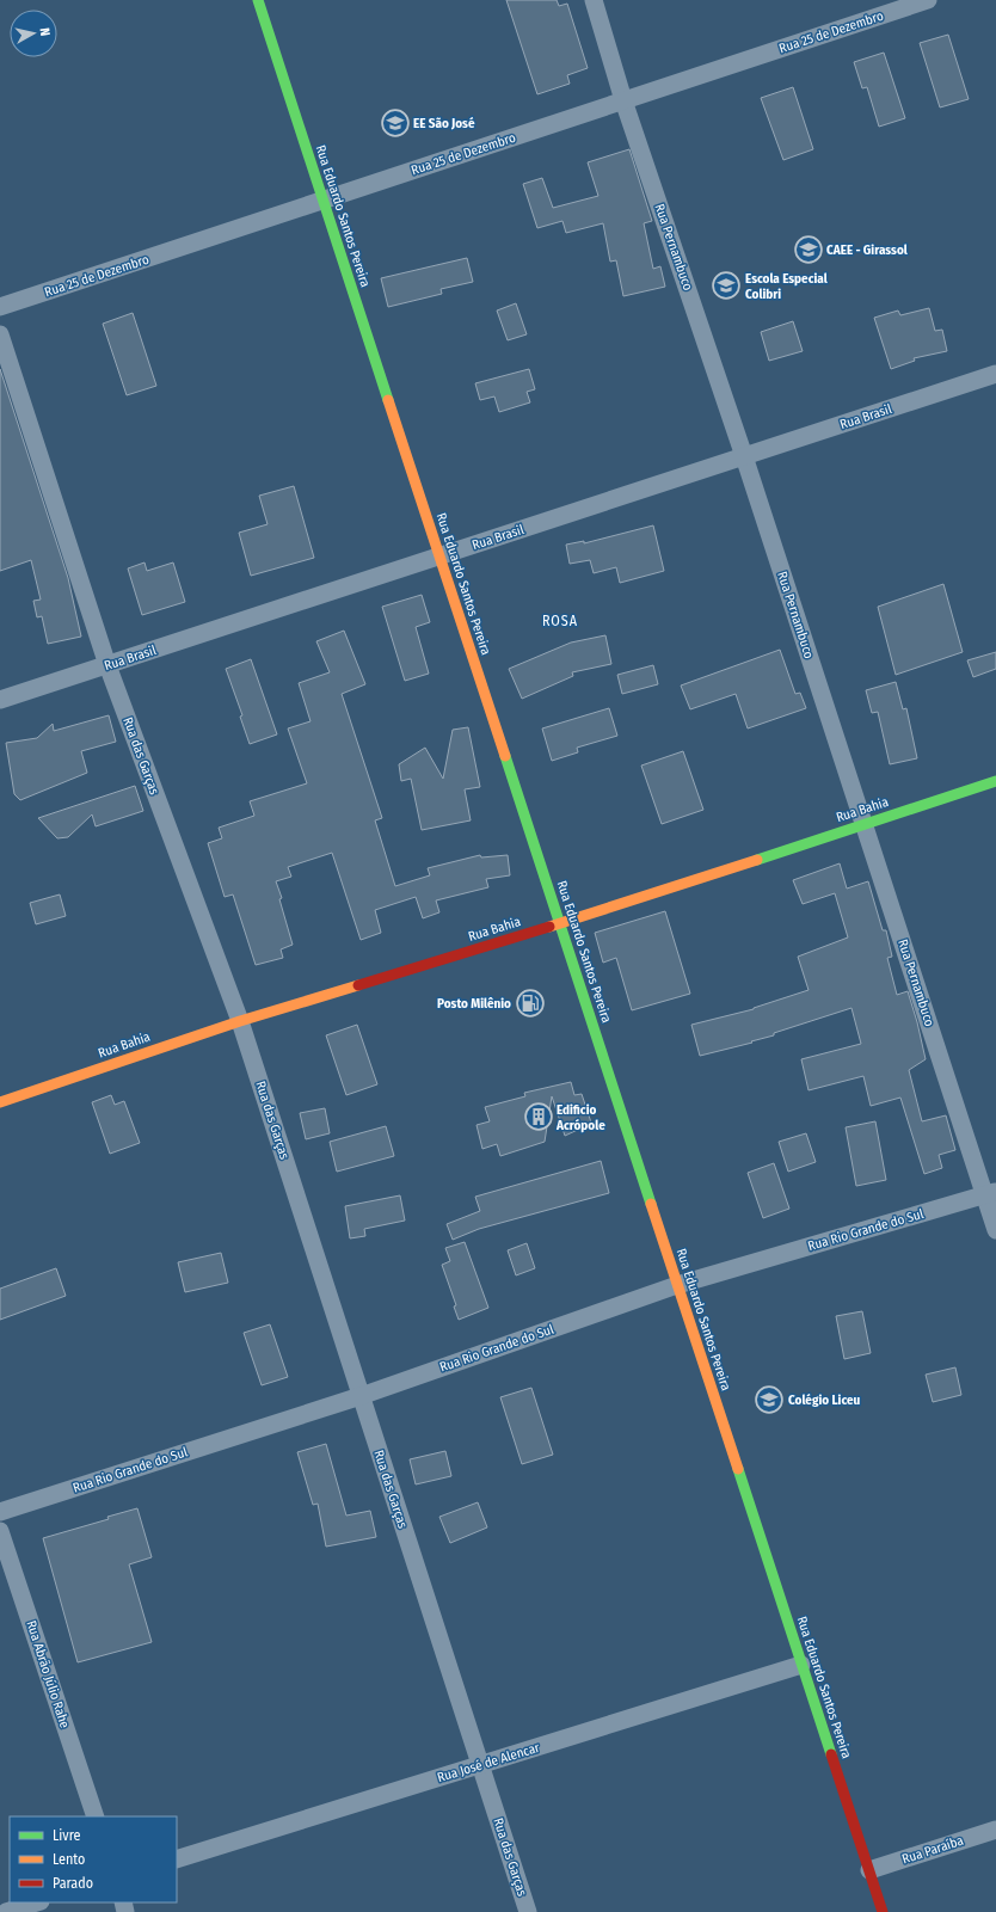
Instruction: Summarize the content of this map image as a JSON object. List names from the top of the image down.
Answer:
{
  "streets": {
    "street": [
      "Rua 25 de Dezembro",
      "Rua Eduardo Santos Pereira",
      "Rua Pernambuco",
      "Rua Brasil",
      "Rua das Garças",
      "Rua Bahia",
      "Rua Rio Grande do Sul",
      "Rua Abrão Júlio Rahe",
      "Rua José de Alencar",
      "Rua Paraíba"
    ]
  },
  "crossings": [
    ["Rua 25 de Dezembro", "Rua Eduardo Santos Pereira"],
    ["Rua 25 de Dezembro", "Rua Pernambuco"],
    ["Rua Eduardo Santos Pereira", "Rua Brasil"],
    ["Rua Eduardo Santos Pereira", "Rua Bahia"],
    ["Rua Eduardo Santos Pereira", "Rua Rio Grande do Sul"],
    ["Rua Eduardo Santos Pereira", "Rua José de Alencar"],
    ["Rua Eduardo Santos Pereira", "Rua Paraíba"],
    ["Rua Pernambuco", "Rua Brasil"],
    ["Rua Pernambuco", "Rua Bahia"],
    ["Rua Pernambuco", "Rua Rio Grande do Sul"],
    ["Rua Brasil", "Rua das Garças"],
    ["Rua das Garças", "Rua Bahia"],
    ["Rua das Garças", "Rua Rio Grande do Sul"],
    ["Rua das Garças", "Rua José de Alencar"]
  ],
  "districts": ["ROSA"],
  "places": {
    "school or university": [
      "EE São José",
      "CAEE - Girassol",
      "Escola Especial Colibri",
      "Colégio Liceu"
    ],
    "fuel station": ["Posto Milênio"],
    "building": ["Edificio Acrópole"]
  },
  "legend": ["Livre", "Lento", "Parado"],
  "north": "right"
}
